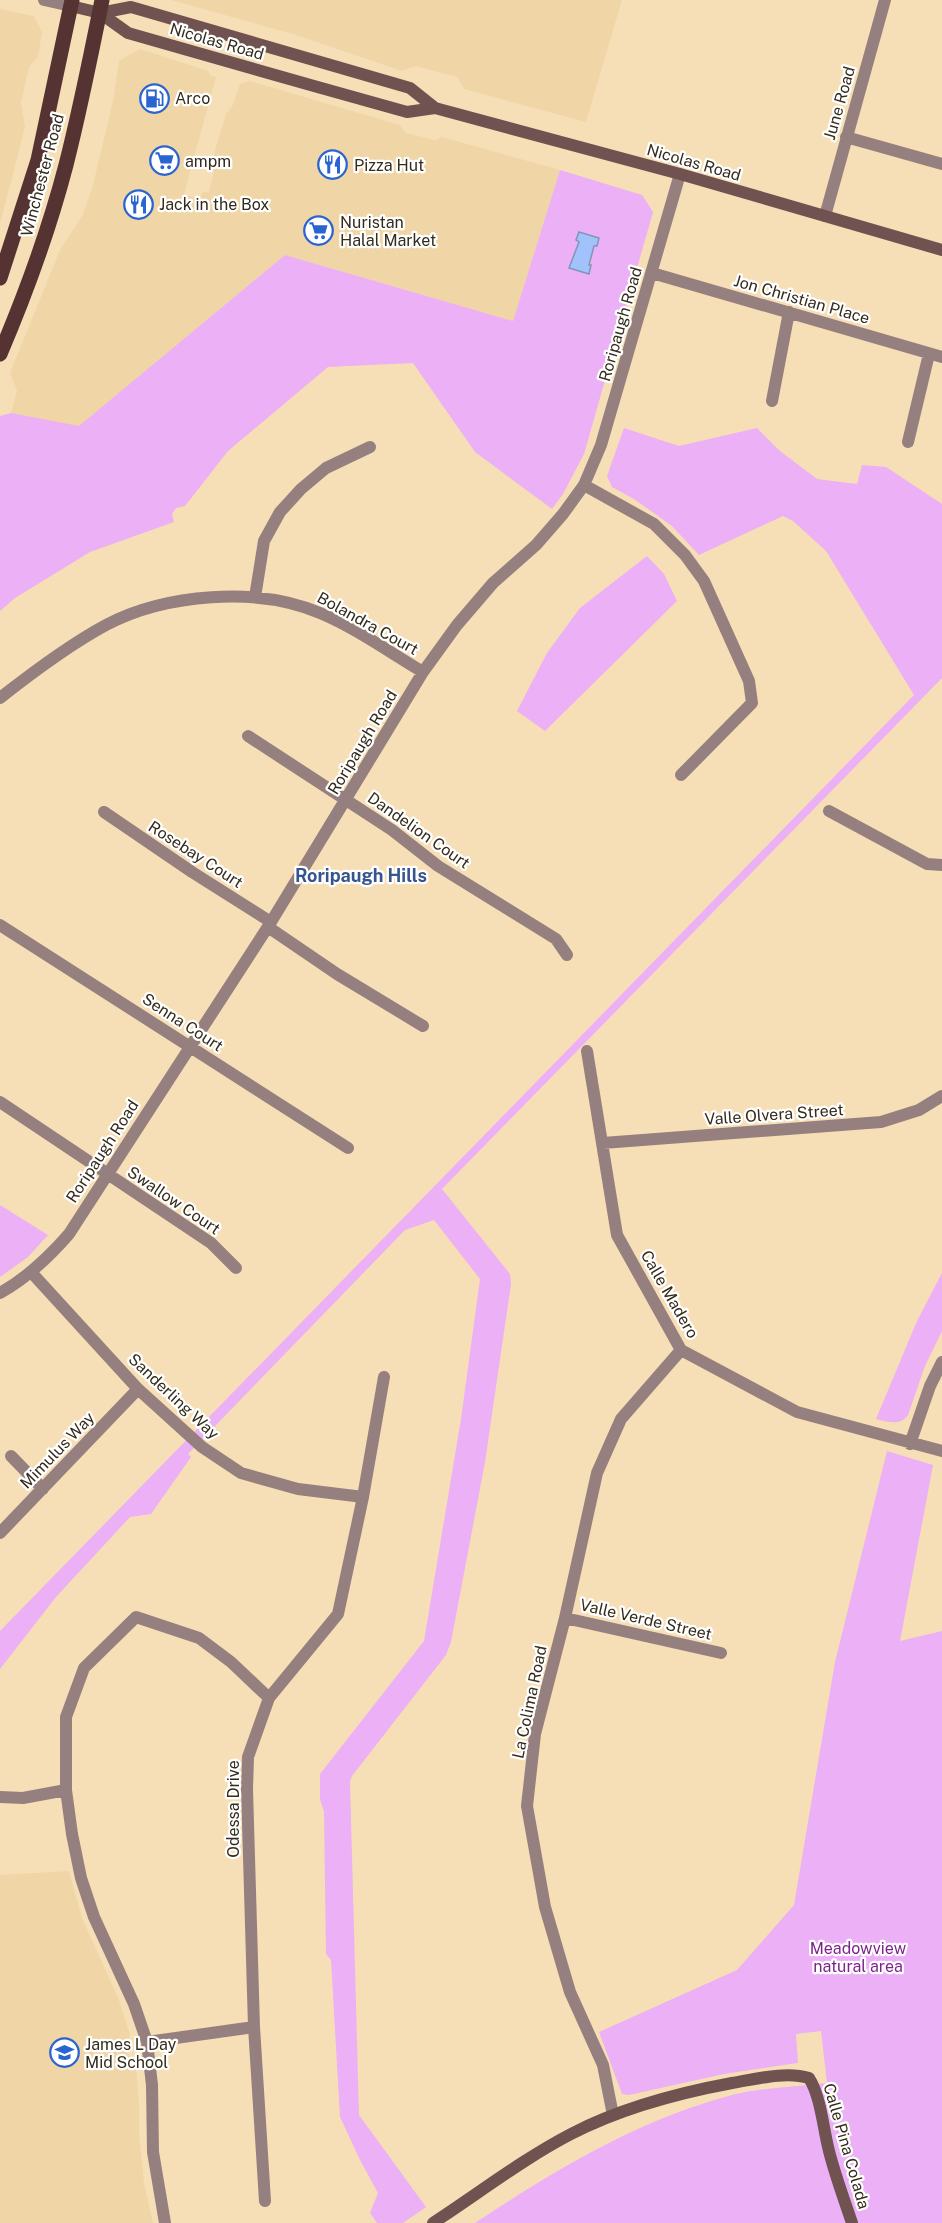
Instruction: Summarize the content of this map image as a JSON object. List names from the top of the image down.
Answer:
{
  "streets": {
    "main road": ["Nicolas Road", "Winchester Road", "Calle Pina Colada"],
    "street": [
      "June Road",
      "Jon Christian Place",
      "Roripaugh Road",
      "Bolandra Court",
      "Dandelion Court",
      "Rosebay Court",
      "Senna Court",
      "Valle Olvera Street",
      "Swallow Court",
      "Calle Madero",
      "Sanderling Way",
      "Mimulus Way",
      "Valle Verde Street",
      "La Colima Road",
      "Odessa Drive"
    ]
  },
  "crossings": [
    ["Nicolas Road", "June Road"],
    ["Nicolas Road", "Winchester Road"],
    ["Nicolas Road", "Roripaugh Road"],
    ["Jon Christian Place", "Roripaugh Road"],
    ["Roripaugh Road", "Bolandra Court"],
    ["Roripaugh Road", "Dandelion Court"],
    ["Roripaugh Road", "Rosebay Court"],
    ["Roripaugh Road", "Senna Court"],
    ["Roripaugh Road", "Swallow Court"],
    ["Roripaugh Road", "Sanderling Way"],
    ["Valle Olvera Street", "Calle Madero"],
    ["Calle Madero", "La Colima Road"],
    ["Sanderling Way", "Mimulus Way"],
    ["Sanderling Way", "Odessa Drive"],
    ["Valle Verde Street", "La Colima Road"],
    ["La Colima Road", "Calle Pina Colada"]
  ],
  "districts": ["Roripaugh Hills"],
  "parks": ["Meadowview natural area"],
  "places": {
    "fuel station": ["Arco"],
    "supermarket": ["ampm", "Nuristan Halal Market"],
    "restaurant": ["Pizza Hut", "Jack in the Box"],
    "school or university": ["James L Day Mid School"]
  }
}
